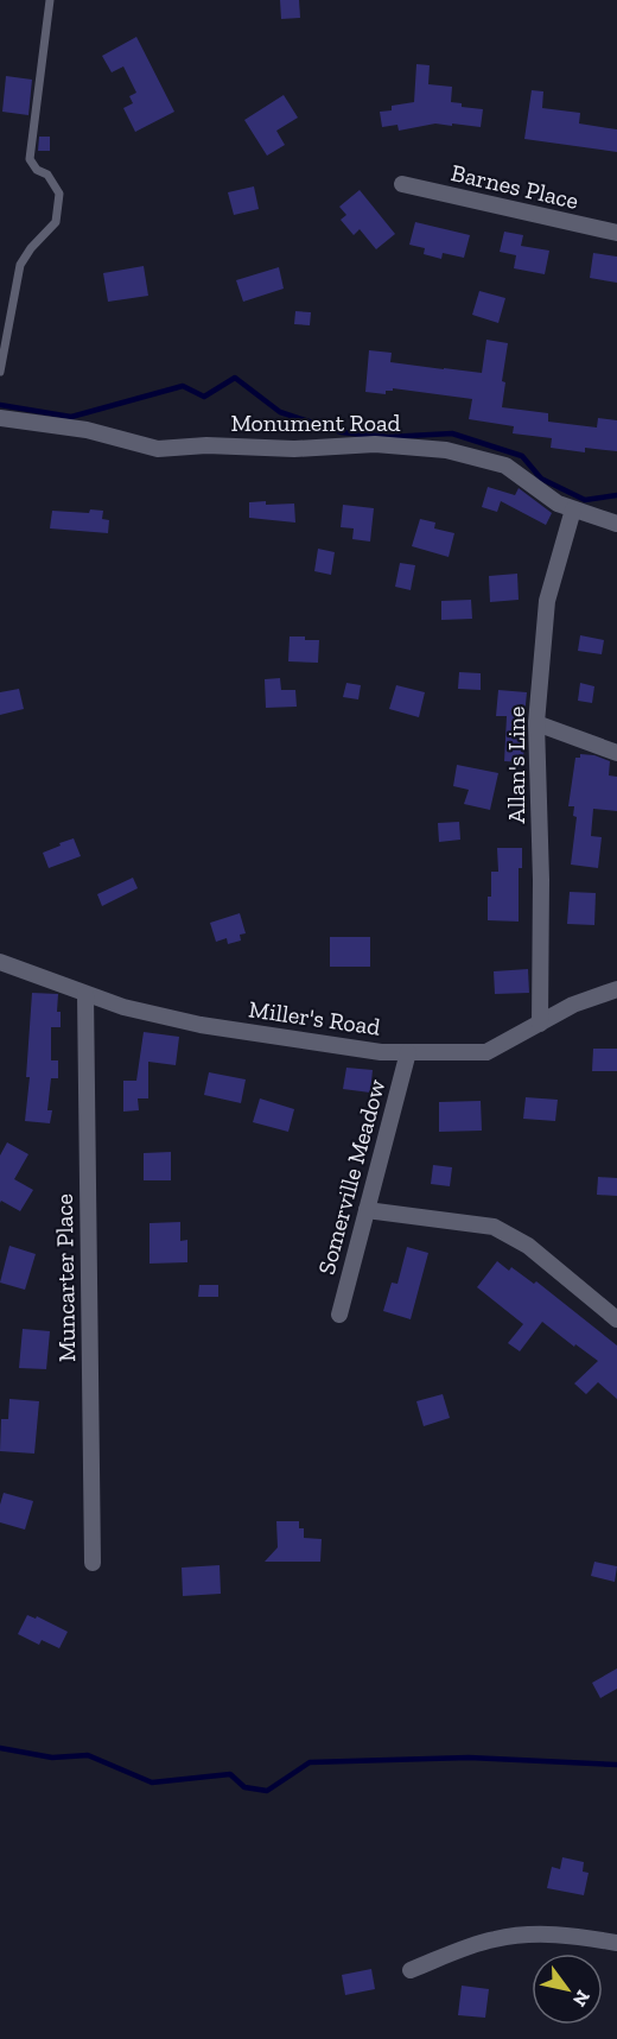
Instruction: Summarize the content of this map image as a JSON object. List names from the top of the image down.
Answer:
{
  "streets": {
    "street": [
      "Barnes Place",
      "Monument Road",
      "Allan's Line",
      "Miller's Road",
      "Somerville Meadow",
      "Muncarter Place"
    ]
  },
  "crossings": [
    ["Monument Road", "Allan's Line"],
    ["Allan's Line", "Miller's Road"],
    ["Miller's Road", "Somerville Meadow"],
    ["Miller's Road", "Muncarter Place"]
  ],
  "north": "bottom right"
}
